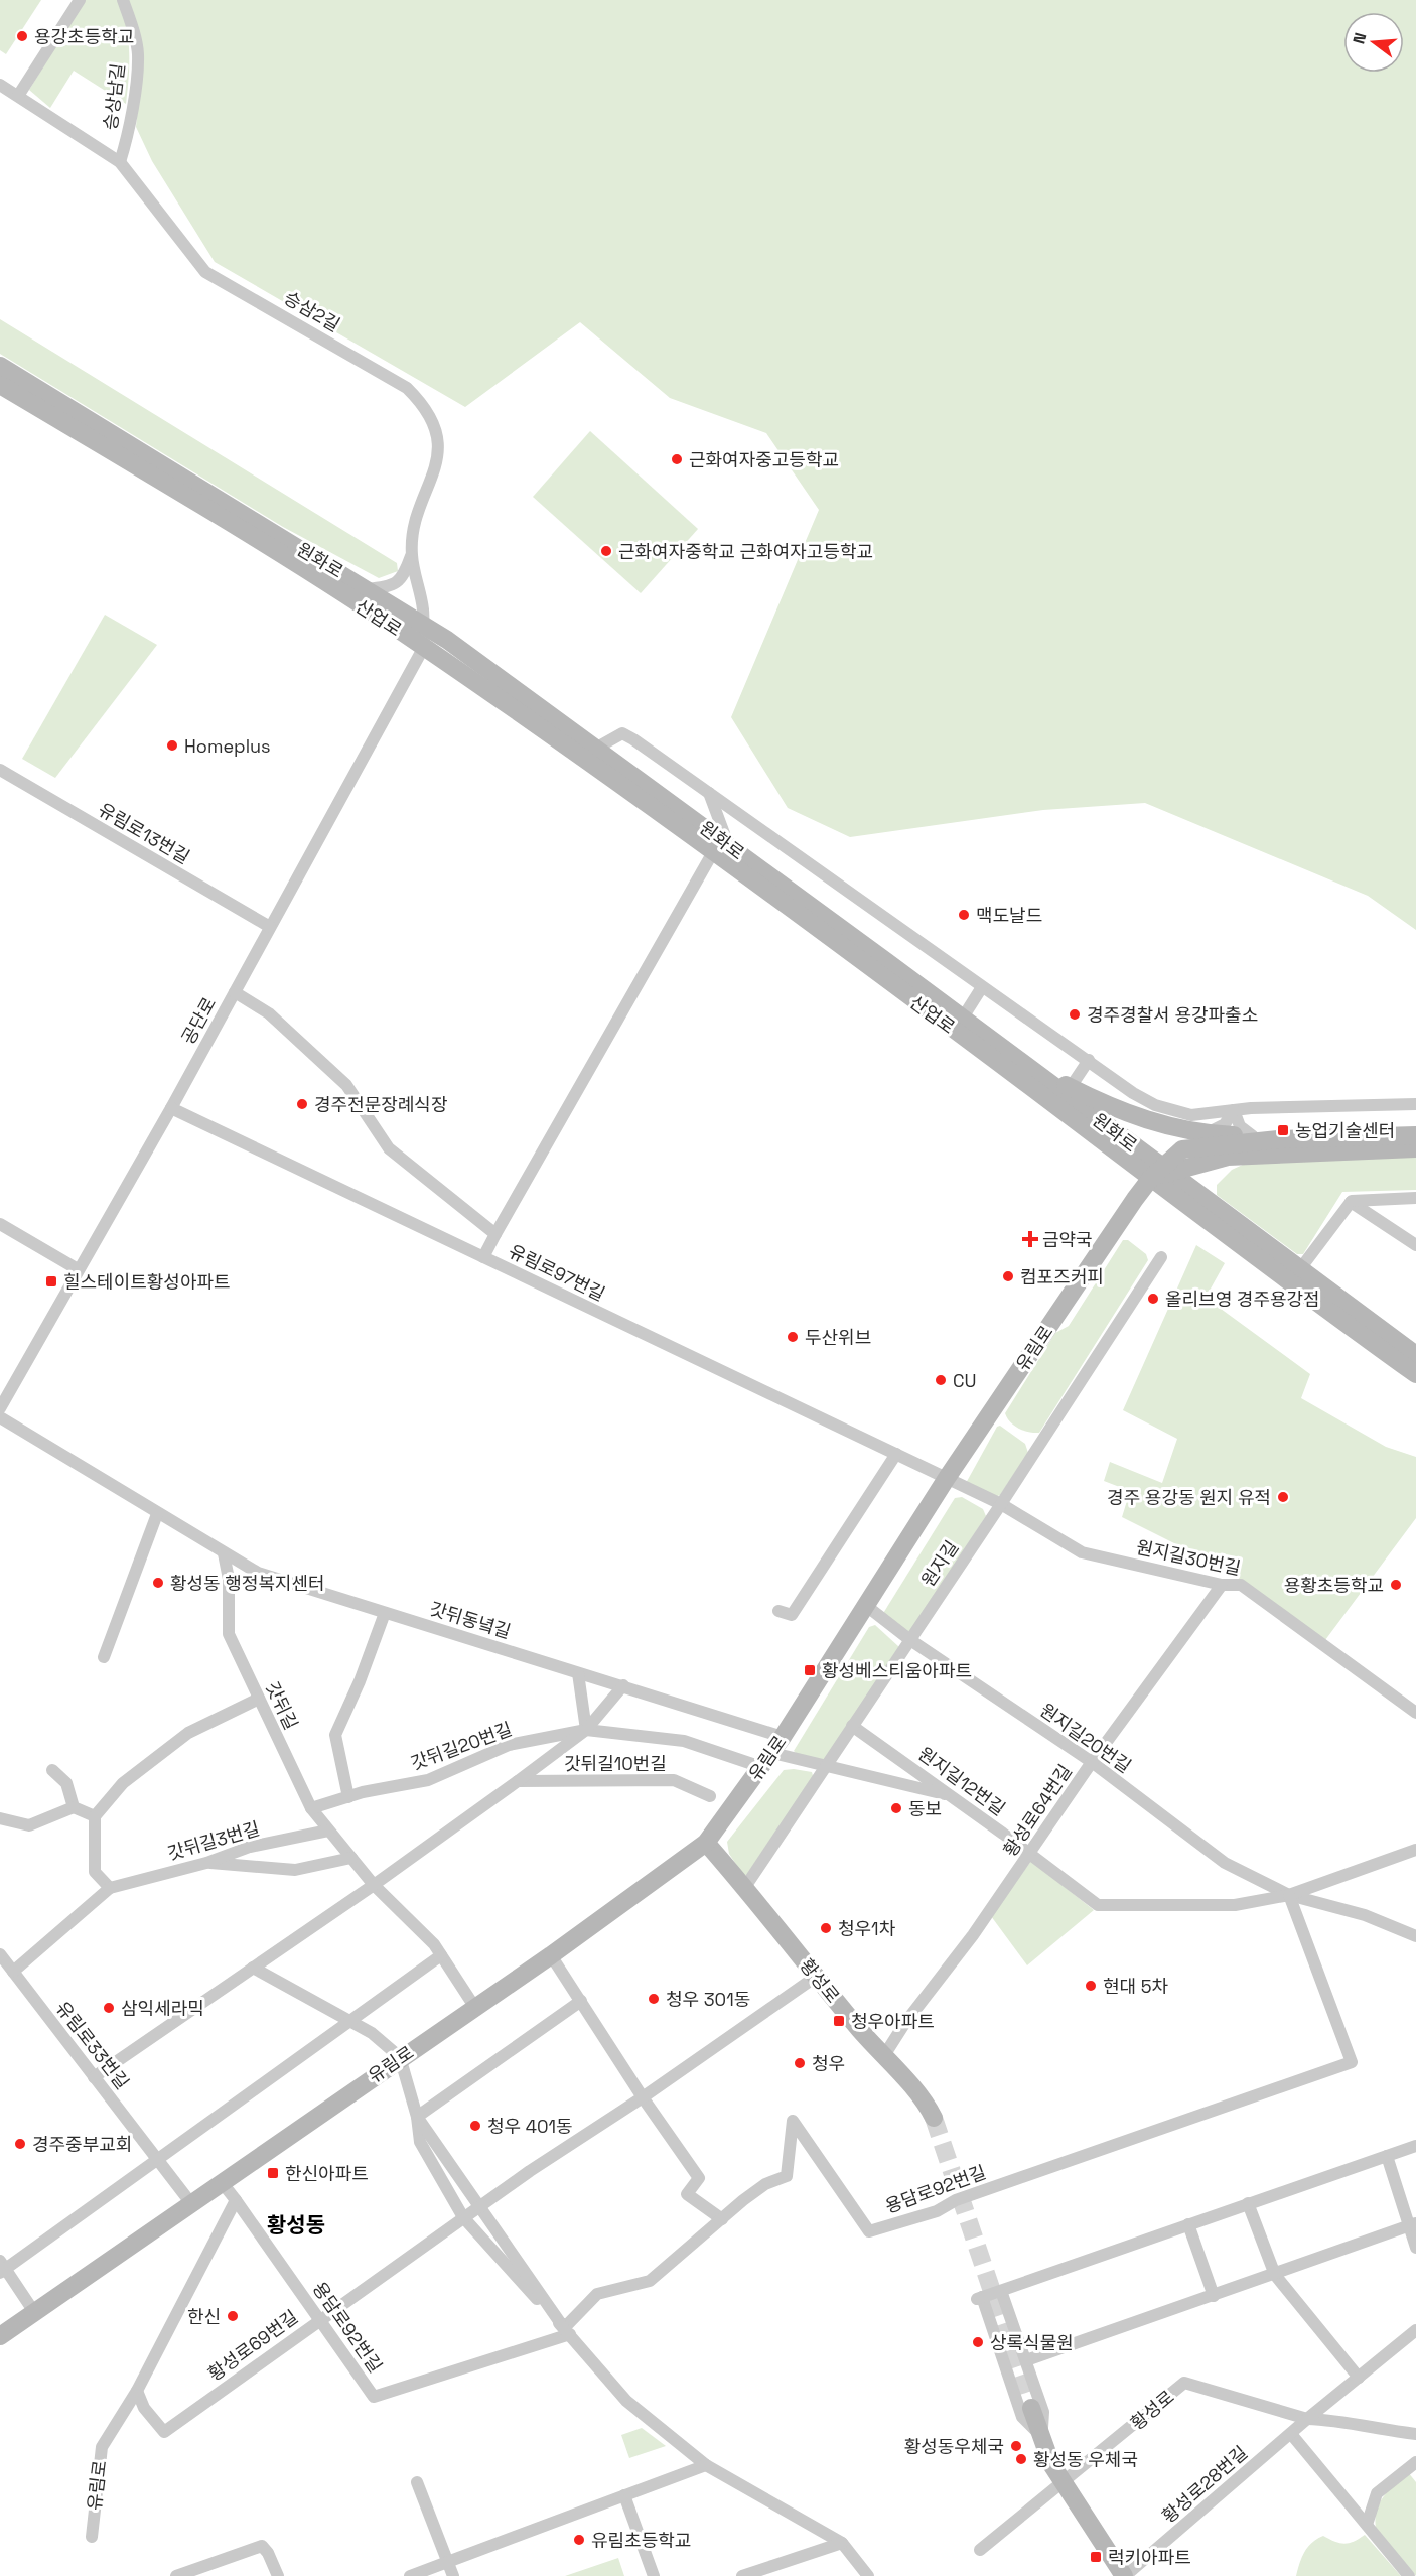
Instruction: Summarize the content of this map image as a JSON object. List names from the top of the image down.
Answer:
{
  "streets": {
    "street": [
      "승상남길",
      "승삼2길",
      "원화로",
      "산업로",
      "유림로13번길",
      "공단로",
      "유림로97번길",
      "유림로",
      "원지길30번길",
      "원지길",
      "갓뒤동녘길",
      "갓뒤길",
      "원지길20번길",
      "갓뒤길20번길",
      "갓뒤길10번길",
      "원지길12번길",
      "황성로64번길",
      "갓뒤길3번길",
      "황성로",
      "유림로33번길",
      "용담로92번길",
      "황성로69번길",
      "황성로28번길"
    ]
  },
  "crossings": [
    ["승상남길", "승삼2길"],
    ["승삼2길", "원화로"],
    ["승삼2길", "산업로"],
    ["승삼2길", "공단로"],
    ["원화로", "산업로"],
    ["원화로", "유림로"],
    ["산업로", "공단로"],
    ["산업로", "유림로"],
    ["유림로13번길", "공단로"],
    ["공단로", "유림로97번길"],
    ["유림로97번길", "유림로"],
    ["유림로97번길", "원지길30번길"],
    ["유림로", "원지길30번길"],
    ["유림로", "갓뒤동녘길"],
    ["유림로", "갓뒤길"],
    ["유림로", "원지길20번길"],
    ["유림로", "갓뒤길20번길"],
    ["유림로", "황성로"],
    ["유림로", "유림로33번길"],
    ["유림로", "용담로92번길"],
    ["유림로", "황성로69번길"],
    ["원지길30번길", "원지길"],
    ["원지길30번길", "황성로64번길"],
    ["원지길", "원지길20번길"],
    ["원지길", "원지길12번길"],
    ["원지길", "황성로"],
    ["갓뒤동녘길", "갓뒤길"],
    ["갓뒤길", "갓뒤길20번길"],
    ["갓뒤길", "갓뒤길3번길"],
    ["원지길20번길", "원지길12번길"],
    ["원지길20번길", "황성로64번길"],
    ["원지길20번길", "용담로92번길"],
    ["원지길12번길", "황성로64번길"],
    ["원지길12번길", "용담로92번길"],
    ["황성로64번길", "황성로"],
    ["갓뒤길3번길", "유림로33번길"],
    ["황성로", "황성로69번길"],
    ["황성로", "황성로28번길"],
    ["용담로92번길", "황성로69번길"]
  ],
  "districts": ["황성동"],
  "places": {
    "other": [
      "용강초등학교",
      "근화여자중고등학교",
      "근화여자중학교 근화여자고등학교",
      "Homeplus",
      "맥도날드",
      "경주경찰서 용강파출소",
      "경주전문장례식장",
      "컴포즈커피",
      "올리브영 경주용강점",
      "두산위브",
      "CU",
      "경주 용강동 원지 유적",
      "황성동 행정복지센터",
      "용황초등학교",
      "동보",
      "청우1차",
      "현대 5차",
      "청우 301동",
      "삼익세라믹",
      "청우",
      "청우 401동",
      "경주중부교회",
      "한신",
      "상록식물원",
      "황성동우체국",
      "황성동 우체국",
      "유림초등학교"
    ],
    "transit": [
      "농업기술센터",
      "힐스테이트황성아파트",
      "황성베스티움아파트",
      "청우아파트",
      "한신아파트",
      "럭키아파트"
    ],
    "health": ["금약국"]
  },
  "north": "left"
}
